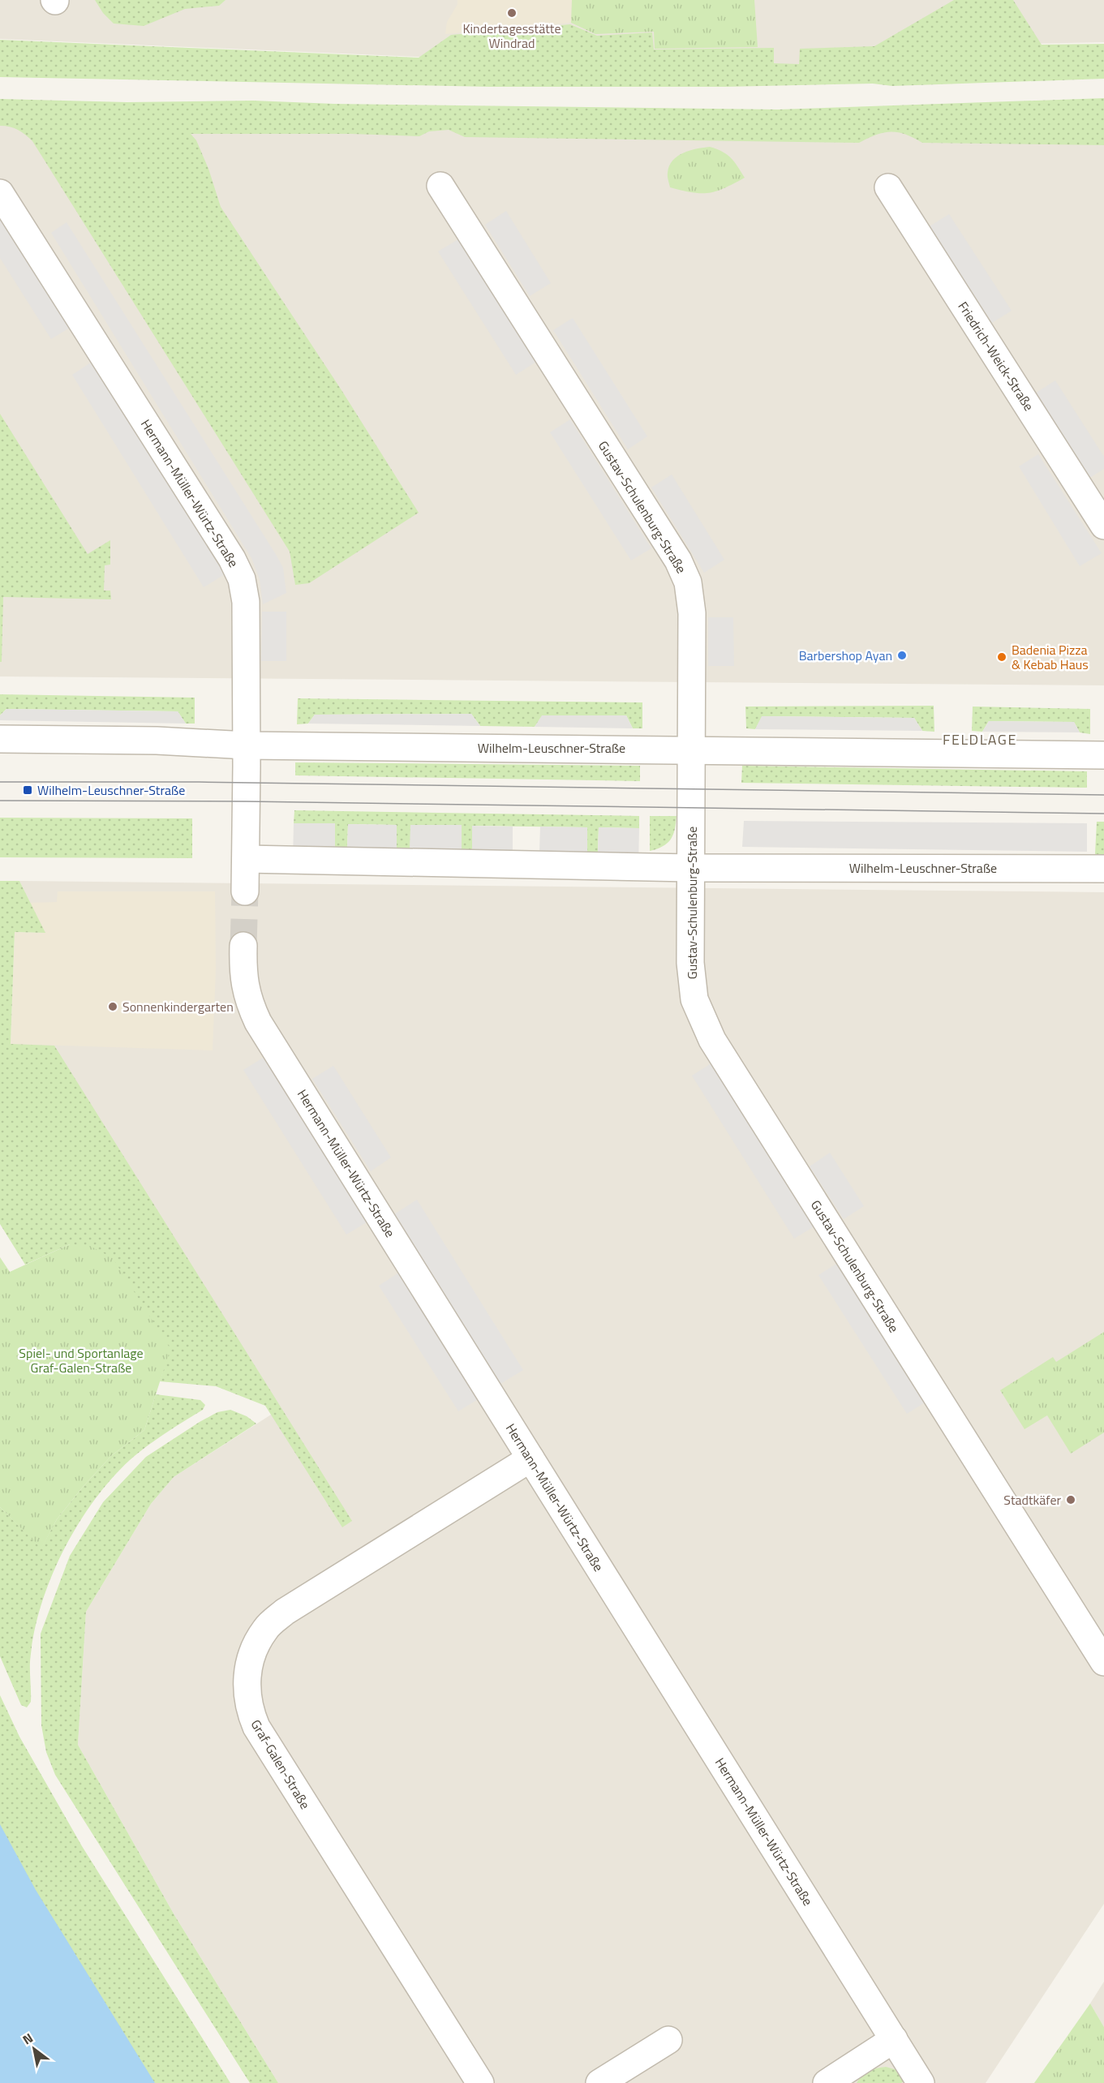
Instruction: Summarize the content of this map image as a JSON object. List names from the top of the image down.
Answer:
{
  "streets": {
    "street": [
      "Friedrich-Weick-Straße",
      "Hermann-Müller-Würtz-Straße",
      "Gustav-Schulenburg-Straße",
      "Wilhelm-Leuschner-Straße",
      "Graf-Galen-Straße"
    ]
  },
  "crossings": [
    ["Hermann-Müller-Würtz-Straße", "Wilhelm-Leuschner-Straße"],
    ["Hermann-Müller-Würtz-Straße", "Graf-Galen-Straße"],
    ["Gustav-Schulenburg-Straße", "Wilhelm-Leuschner-Straße"]
  ],
  "districts": ["FELDLAGE"],
  "parks": ["Spiel- und Sportanlage Graf-Galen-Straße"],
  "places": {
    "other": [
      "Kindertagesstätte Windrad",
      "Barbershop Ayan",
      "Badenia Pizza & Kebab Haus",
      "Sonnenkindergarten",
      "Stadtkäfer"
    ],
    "transit": ["Wilhelm-Leuschner-Straße"]
  },
  "north": "top left"
}
